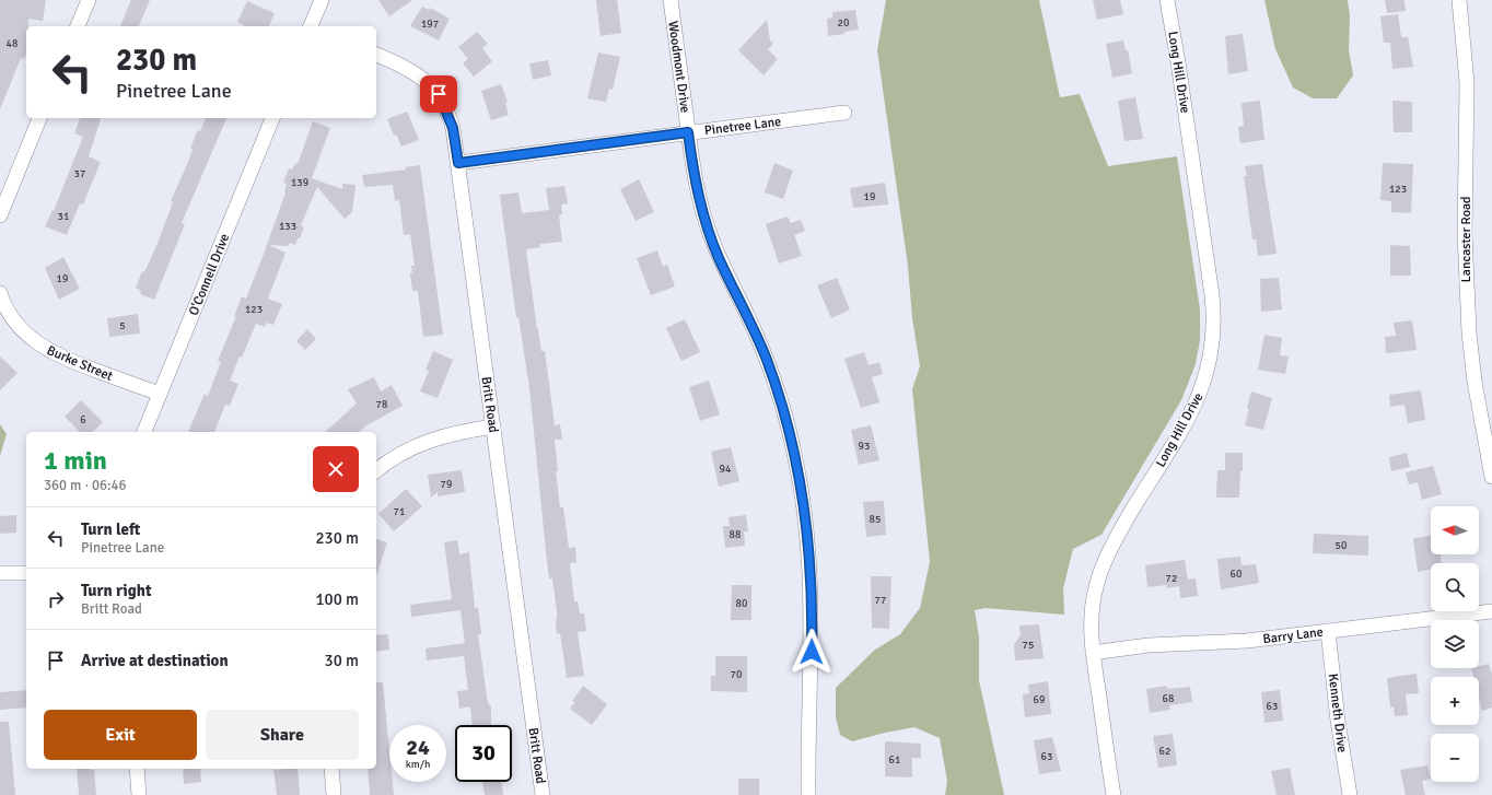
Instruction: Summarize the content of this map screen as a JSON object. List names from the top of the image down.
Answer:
{
  "streets": {
    "street": [
      "Woodmont Drive",
      "Long Hill Drive",
      "Pinetree Lane",
      "Lancaster Road",
      "O'Connell Drive",
      "Burke Street",
      "Britt Road",
      "Barry Lane",
      "Kenneth Drive"
    ]
  },
  "crossings": [
    ["Woodmont Drive", "Pinetree Lane"],
    ["Long Hill Drive", "Barry Lane"],
    ["Pinetree Lane", "Britt Road"],
    ["O'Connell Drive", "Burke Street"],
    ["Barry Lane", "Kenneth Drive"]
  ],
  "house_numbers": [
    "20",
    "197",
    "48",
    "37",
    "139",
    "123",
    "19",
    "31",
    "133",
    "19",
    "123",
    "5",
    "78",
    "6",
    "93",
    "94",
    "79",
    "71",
    "85",
    "88",
    "50",
    "60",
    "72",
    "77",
    "80",
    "75",
    "70",
    "68",
    "69",
    "63",
    "62",
    "63",
    "61"
  ],
  "north": "left",
  "page": {
    "turn": ["230 m", "Pinetree Lane"],
    "heading": ["1 min", "360 m · 06:46"],
    "map_buttons": ["+", "−"],
    "list": [
      {
        "name": "Turn left",
        "note": "Pinetree Lane",
        "value": "230 m"
      },
      {
        "name": "Turn right",
        "note": "Britt Road",
        "value": "100 m"
      },
      {
        "name": "Arrive at destination",
        "value": "30 m"
      }
    ],
    "buttons": ["Exit", "Share"],
    "speed": "24 km/h",
    "limit": "30"
  }
}
